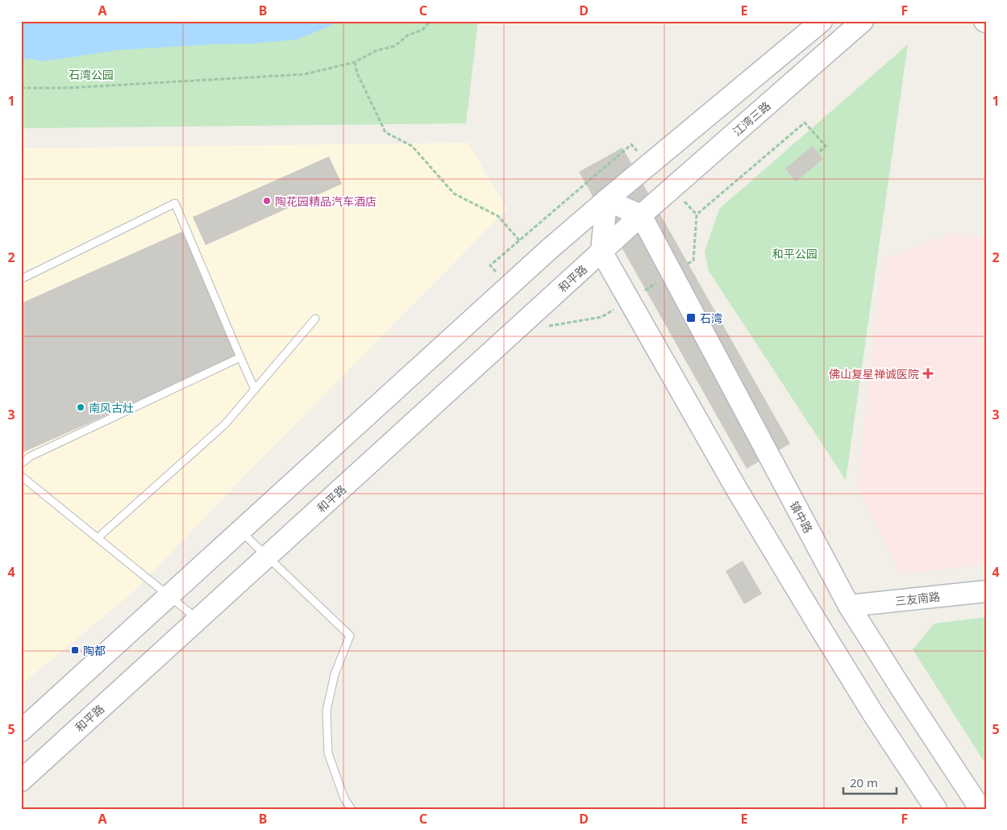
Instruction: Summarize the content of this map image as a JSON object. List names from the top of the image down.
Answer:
{
  "streets": {
    "main road": [
      "江湾三路",
      "和平路",
      "镇中路",
      "三友南路"
    ]
  },
  "crossings": [
    ["江湾三路", "和平路"],
    ["江湾三路", "镇中路"],
    ["和平路", "镇中路"],
    ["镇中路", "三友南路"]
  ],
  "parks": ["石湾公园", "和平公园"],
  "places": {
    "other": ["陶花园精品汽车酒店", "南风古灶"],
    "transit": ["石湾", "陶都"],
    "health": ["佛山复星禅诚医院"]
  },
  "scale_bar": "20 m",
  "grid": {
    "columns": [
      "A",
      "B",
      "C",
      "D",
      "E",
      "F"
    ],
    "rows": [
      "1",
      "2",
      "3",
      "4",
      "5"
    ]
  }
}
